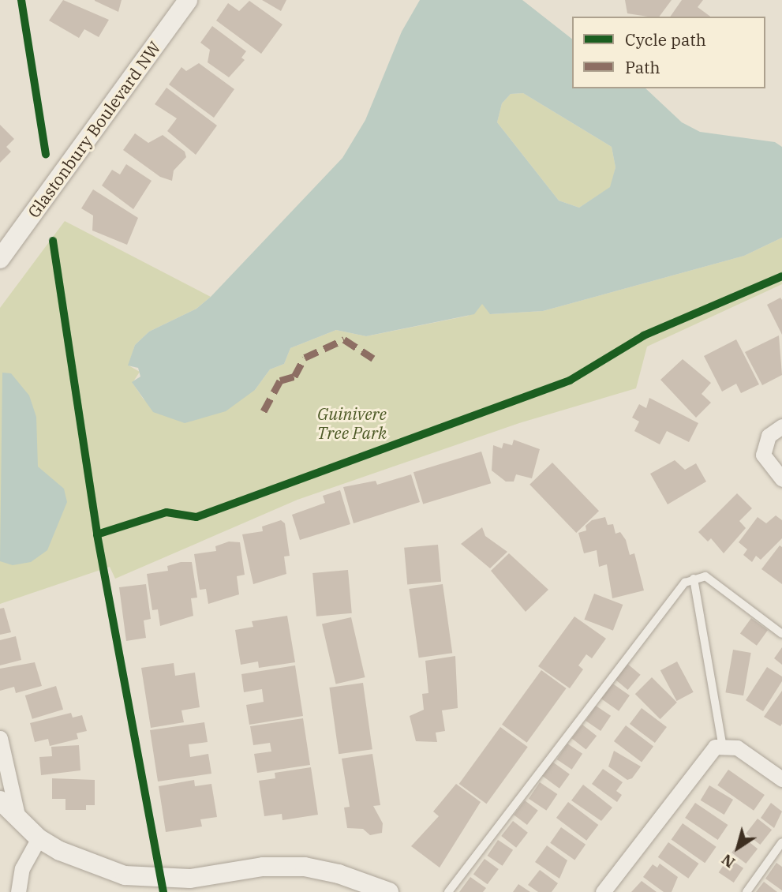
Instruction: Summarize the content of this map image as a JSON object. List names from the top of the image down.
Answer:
{
  "streets": {
    "street": ["Glastonbury Boulevard NW"]
  },
  "parks": ["Guinivere Tree Park"],
  "legend": ["Cycle path", "Path"],
  "north": "bottom left"
}
